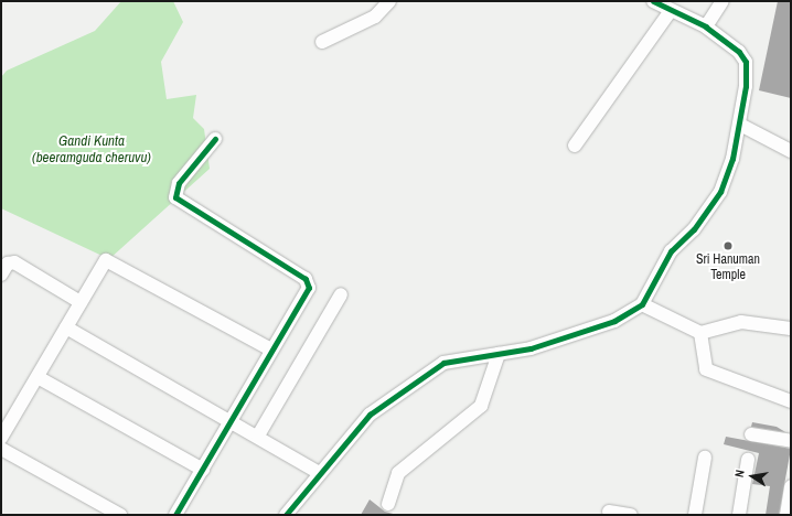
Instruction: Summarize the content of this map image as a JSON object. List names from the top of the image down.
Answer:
{
  "water": ["Gandi Kunta (beeramguda cheruvu)"],
  "places": ["Sri Hanuman Temple"],
  "north": "left"
}
